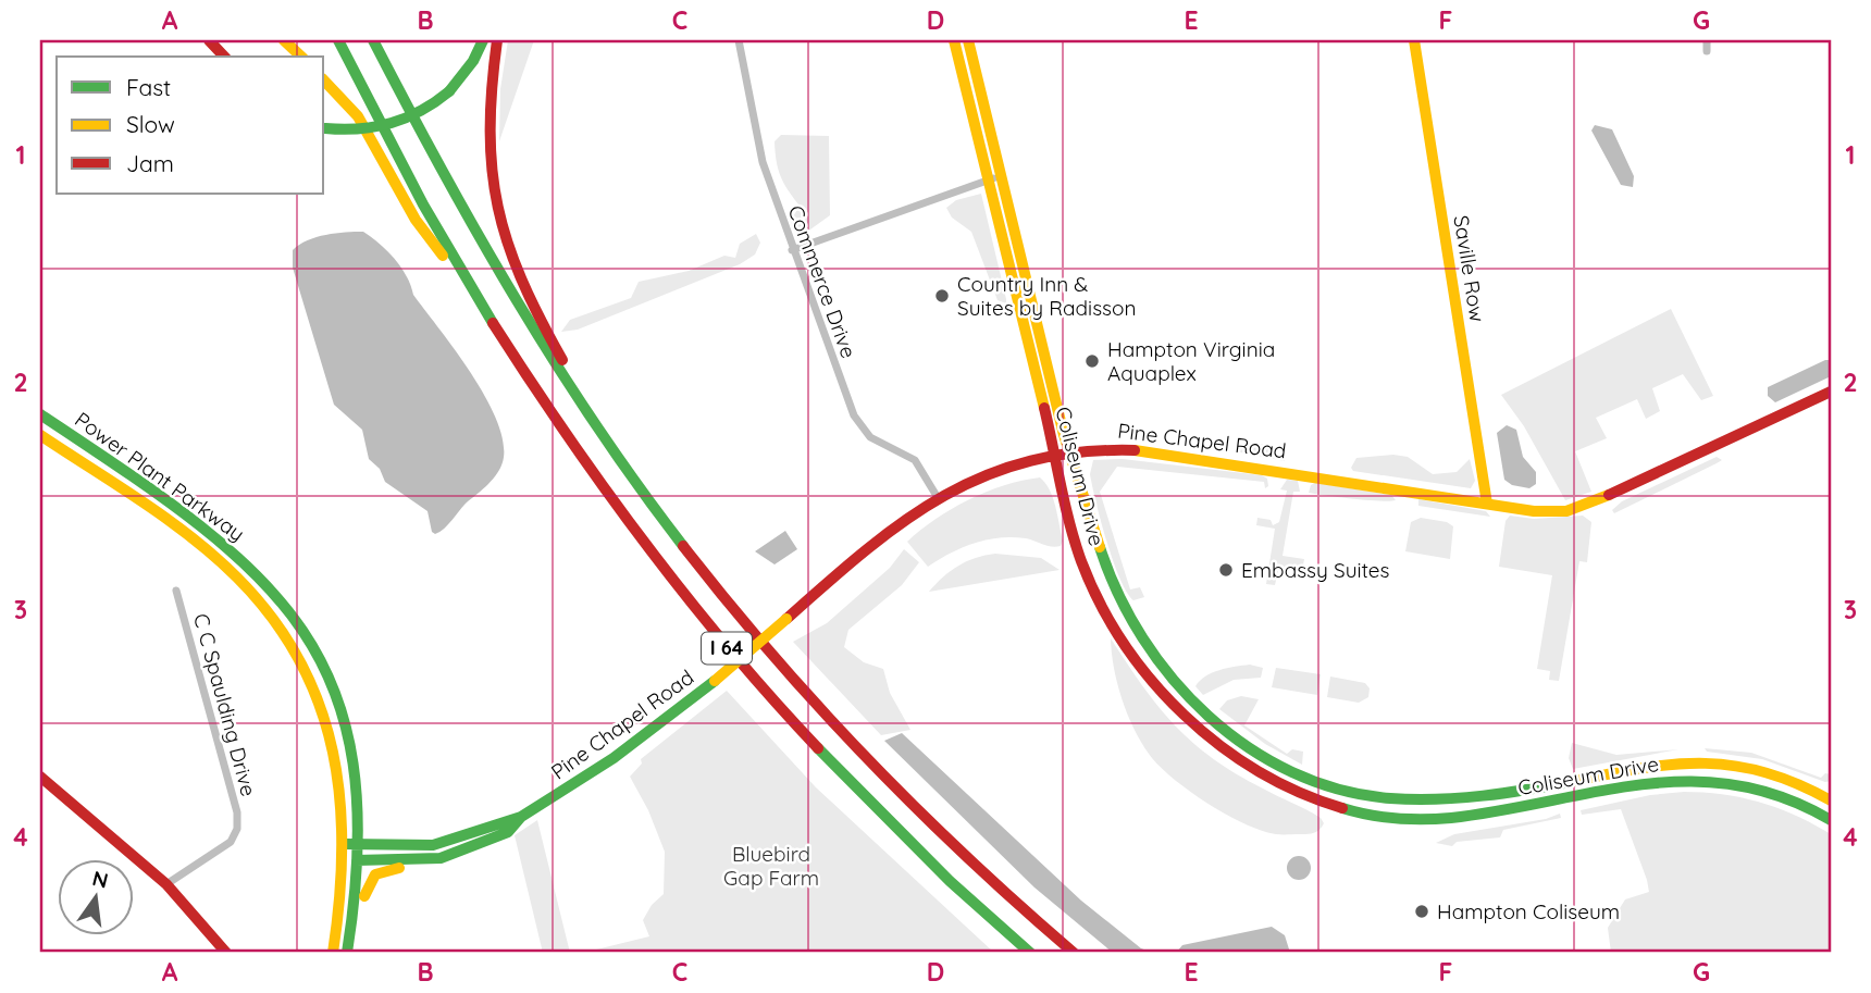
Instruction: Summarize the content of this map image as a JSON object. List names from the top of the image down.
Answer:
{
  "streets": {
    "main road": [
      "Saville Row",
      "Pine Chapel Road",
      "Power Plant Parkway",
      "Coliseum Drive",
      "I 64"
    ],
    "street": ["Commerce Drive", "C C Spaulding Drive"]
  },
  "crossings": [
    ["Saville Row", "Pine Chapel Road"],
    ["Commerce Drive", "Pine Chapel Road"],
    ["Pine Chapel Road", "Power Plant Parkway"],
    ["Pine Chapel Road", "Coliseum Drive"]
  ],
  "parks": ["Bluebird Gap Farm"],
  "places": [
    "Country Inn & Suites by Radisson",
    "Hampton Virginia Aquaplex",
    "Embassy Suites",
    "Hampton Coliseum"
  ],
  "legend": ["Fast", "Slow", "Jam"],
  "north": "top",
  "grid": {
    "columns": [
      "A",
      "B",
      "C",
      "D",
      "E",
      "F",
      "G"
    ],
    "rows": [
      "1",
      "2",
      "3",
      "4"
    ]
  }
}
